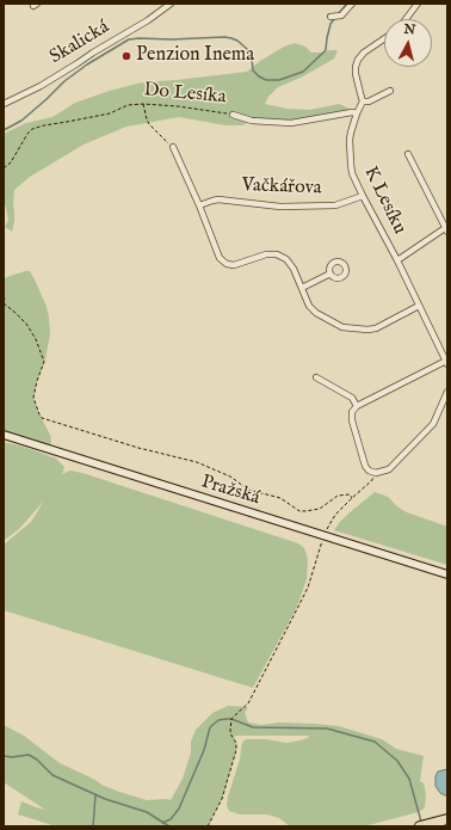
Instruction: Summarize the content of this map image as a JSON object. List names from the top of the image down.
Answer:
{
  "streets": {
    "main road": ["Pražská"],
    "street": [
      "Skalická",
      "Do Lesíka",
      "Vačkářova",
      "K Lesíku"
    ]
  },
  "crossings": [
    ["Do Lesíka", "K Lesíku"],
    ["Vačkářova", "K Lesíku"]
  ],
  "places": ["Penzion Inema"],
  "north": "top"
}
